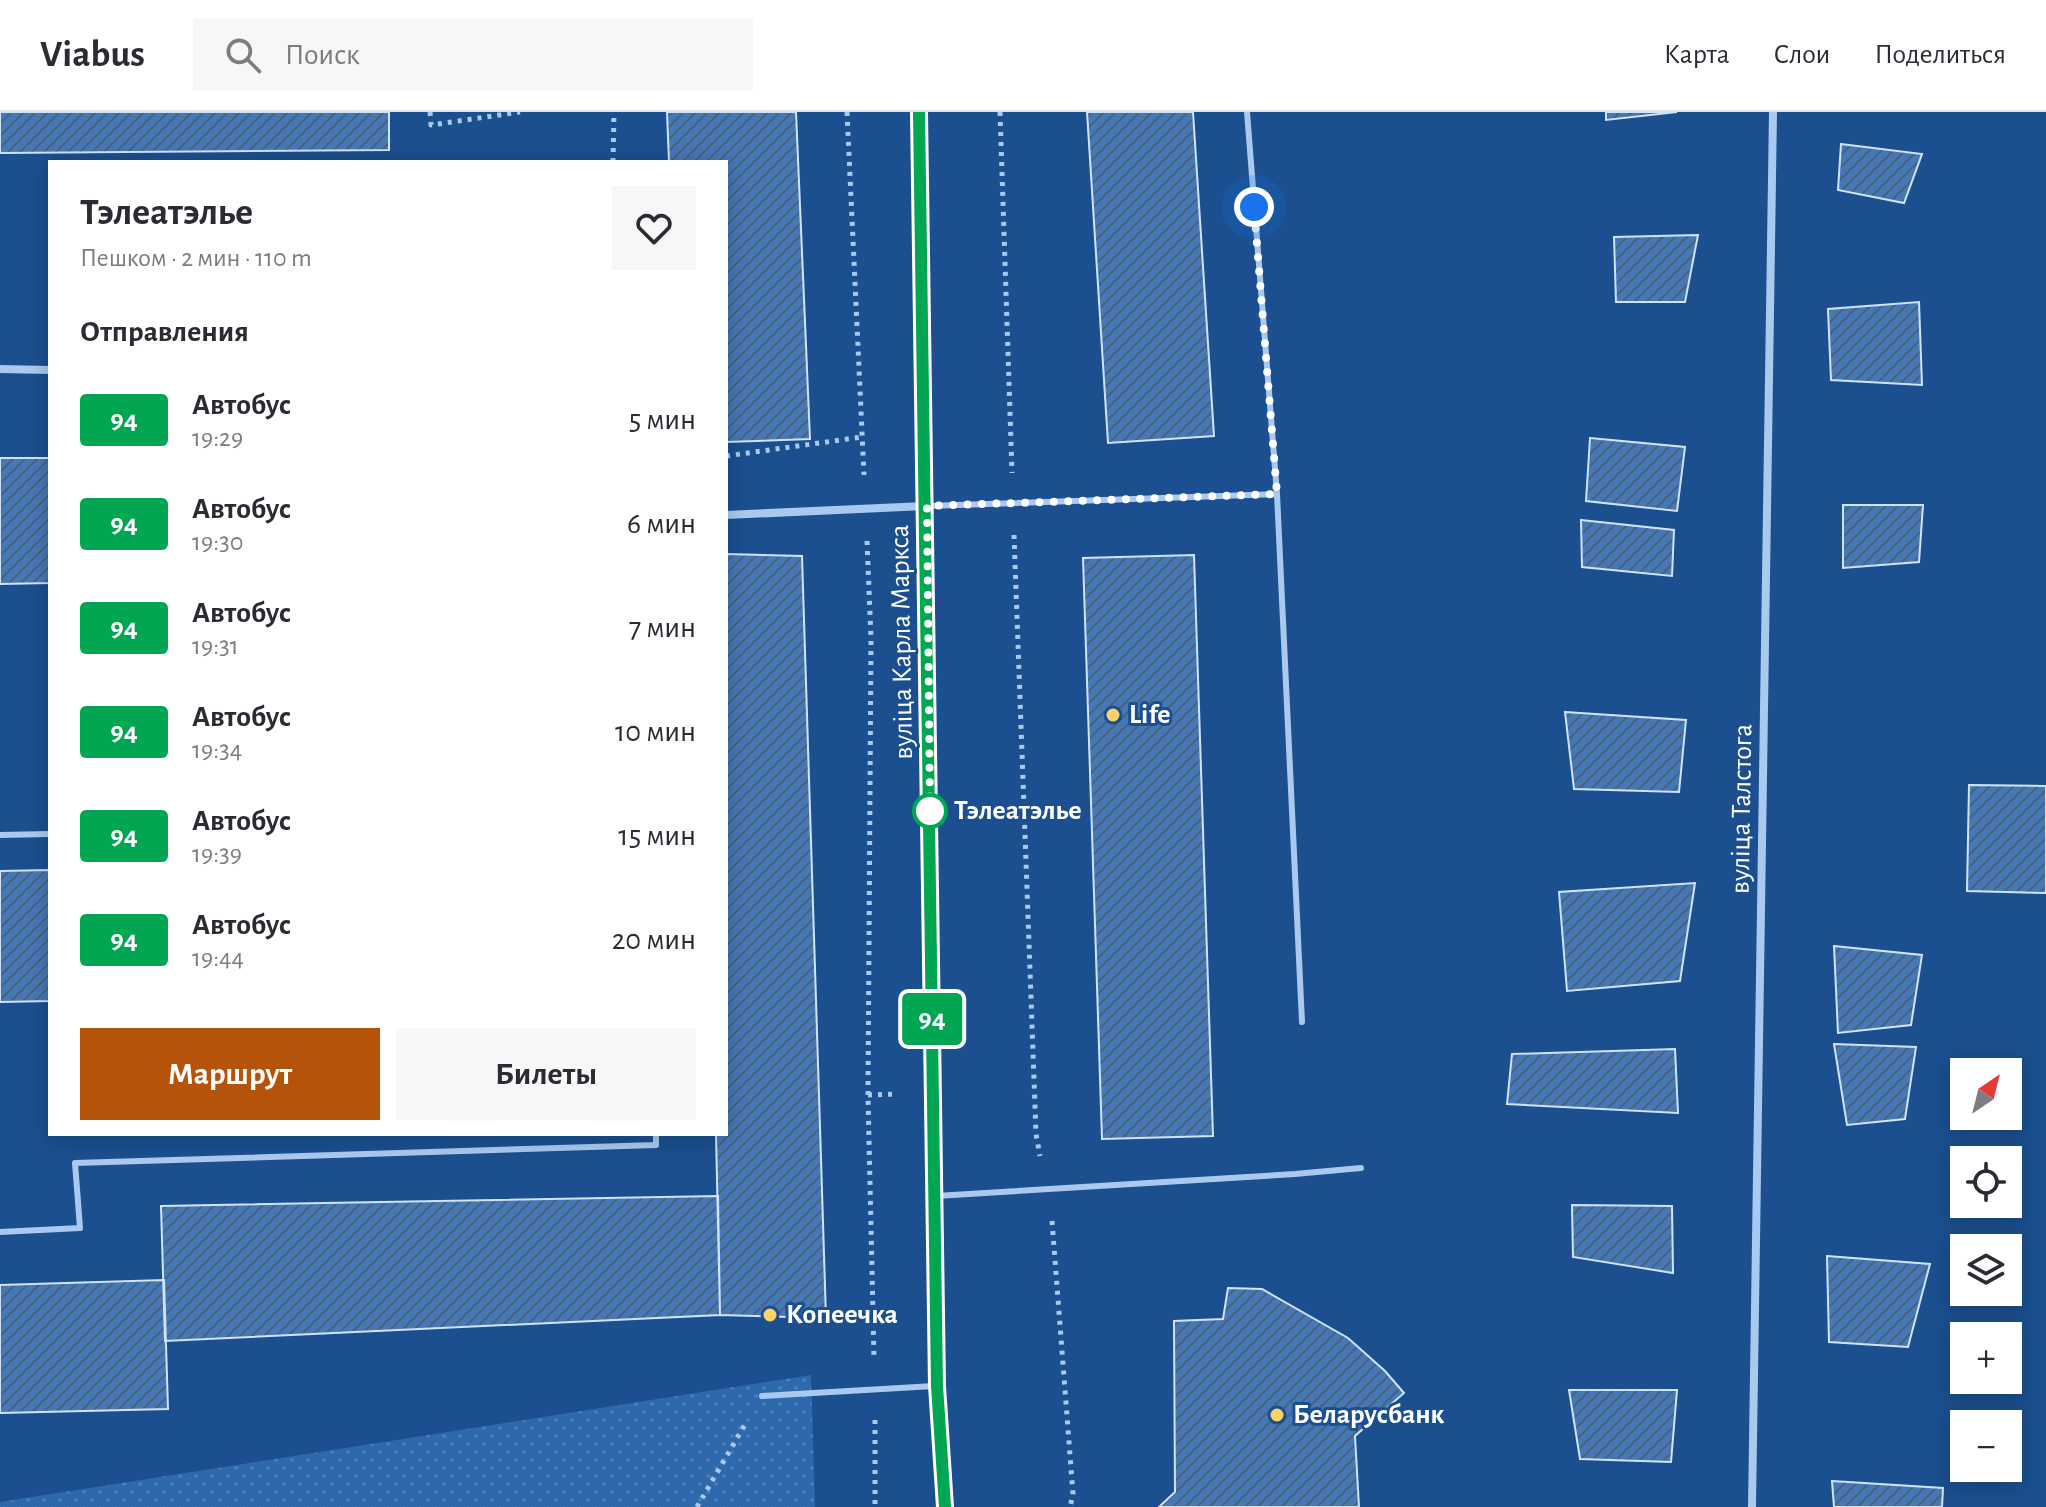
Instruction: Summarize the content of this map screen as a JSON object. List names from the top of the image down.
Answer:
{
  "streets": {
    "main road": ["вуліца Карла Маркса"],
    "street": ["вуліца Талстога"]
  },
  "places": [
    "Life",
    "Тэлеатэлье",
    "Копеечка",
    "Беларусбанк"
  ],
  "lines": ["bus line 94"],
  "north": "top right",
  "page": {
    "header": "Viabus",
    "search": "Поиск",
    "nav": ["Карта", "Слои", "Поделиться"],
    "on_map": "94",
    "heading": [
      ["Тэлеатэлье", "Пешком · 2 мин · 110 m"],
      "Отправления"
    ],
    "list": [
      {
        "mark": "94",
        "name": "Автобус",
        "note": "19:29",
        "value": "5 мин"
      },
      {
        "mark": "94",
        "name": "Автобус",
        "note": "19:30",
        "value": "6 мин"
      },
      {
        "mark": "94",
        "name": "Автобус",
        "note": "19:31",
        "value": "7 мин"
      },
      {
        "mark": "94",
        "name": "Автобус",
        "note": "19:34",
        "value": "10 мин"
      },
      {
        "mark": "94",
        "name": "Автобус",
        "note": "19:39",
        "value": "15 мин"
      },
      {
        "mark": "94",
        "name": "Автобус",
        "note": "19:44",
        "value": "20 мин"
      }
    ],
    "buttons": ["Маршрут", "Билеты"],
    "map_buttons": ["+", "−"]
  }
}
